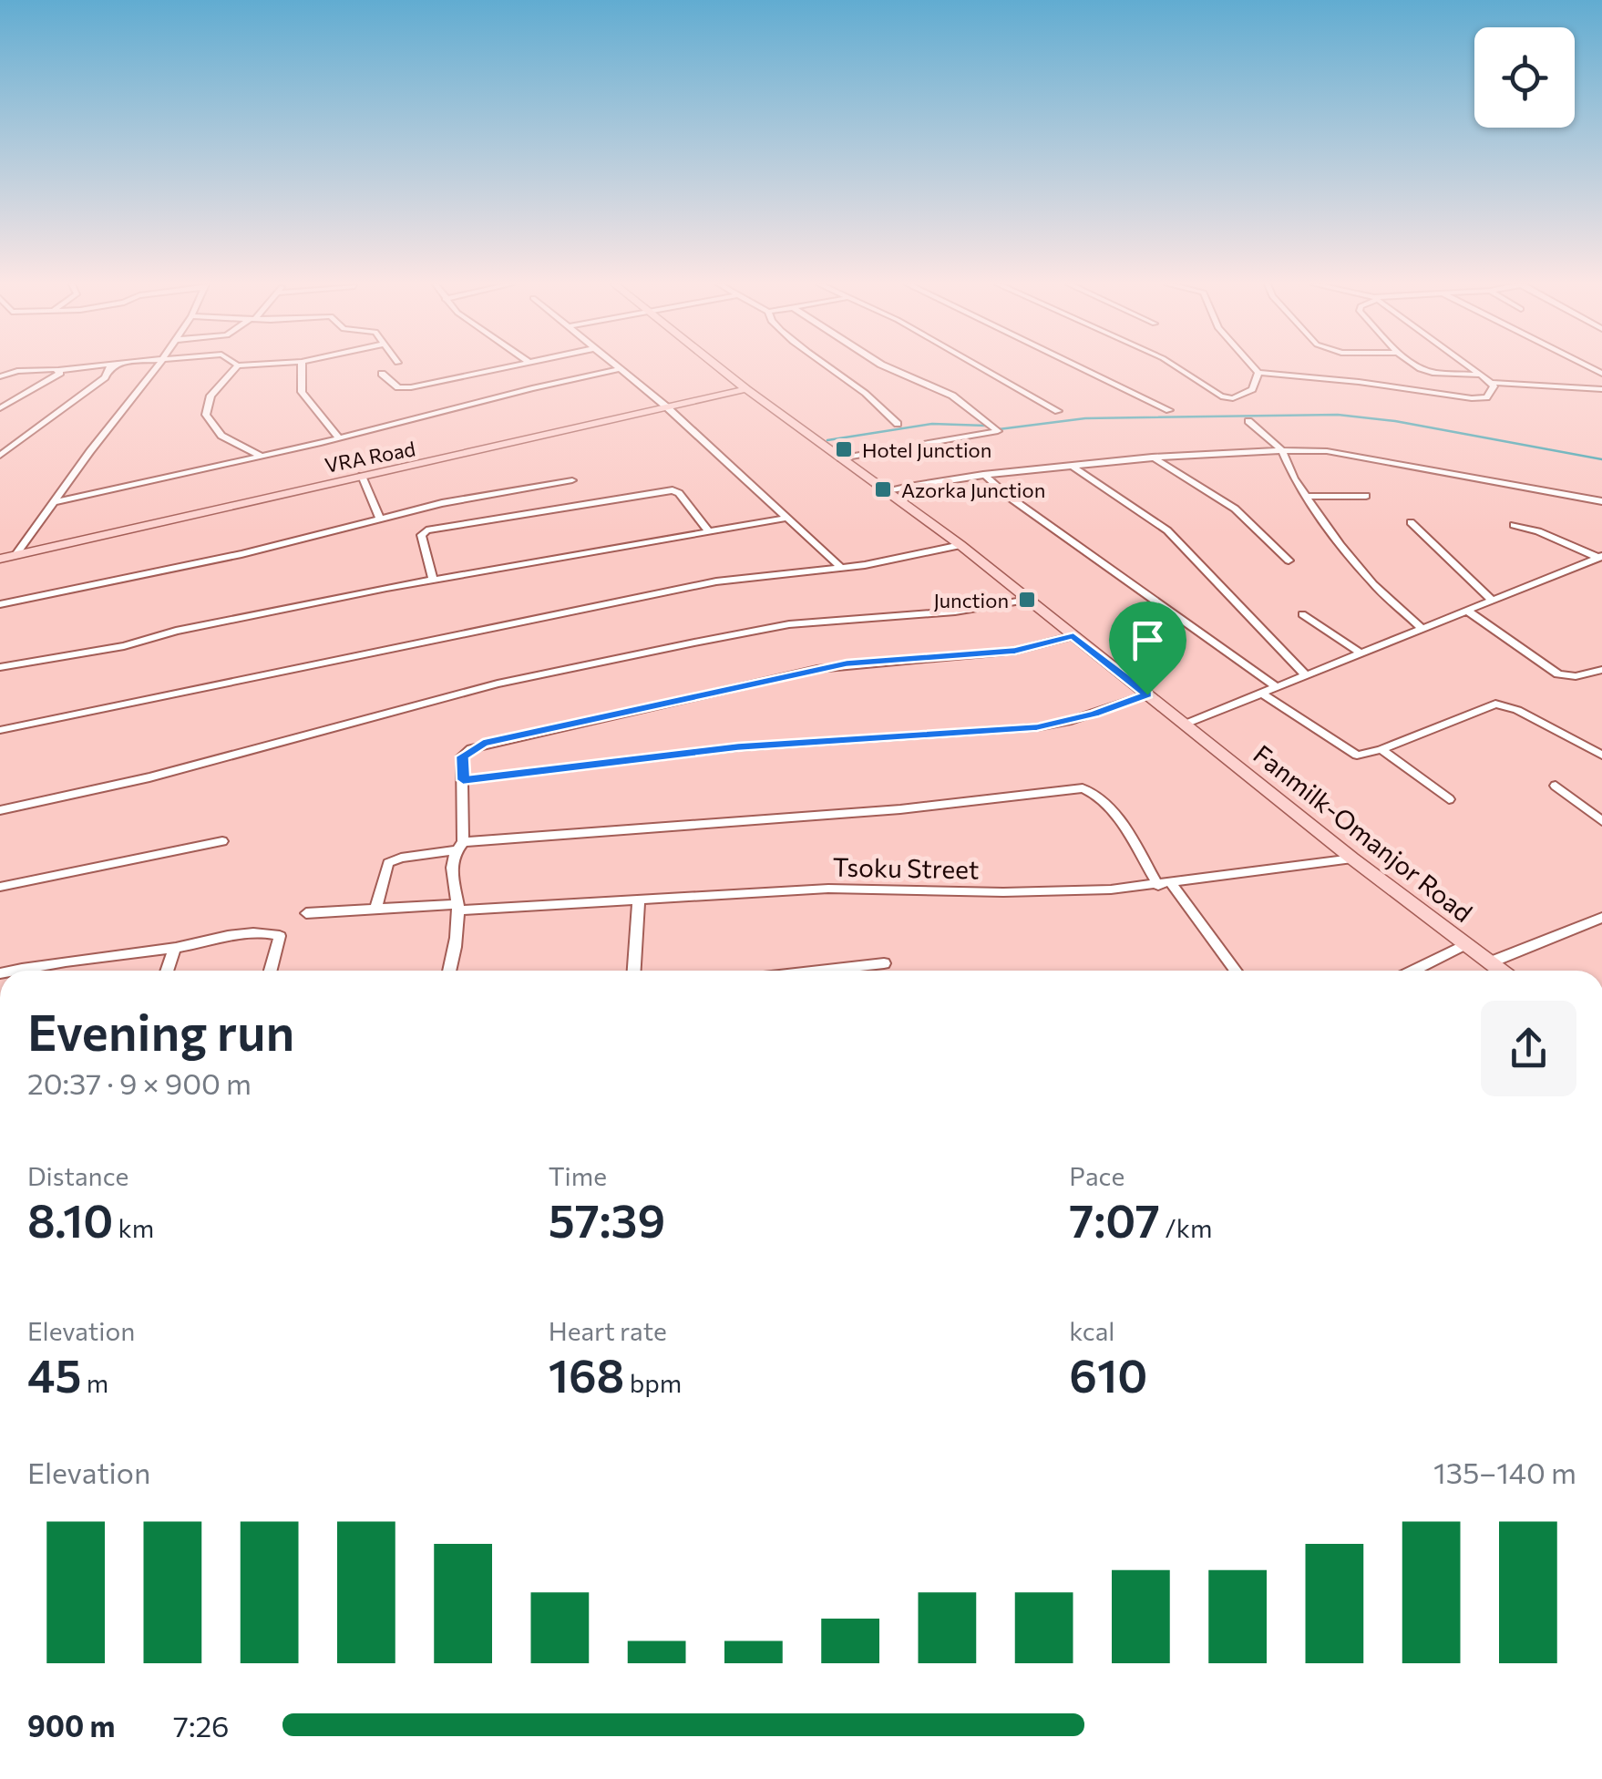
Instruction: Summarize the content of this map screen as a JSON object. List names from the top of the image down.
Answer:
{
  "streets": {
    "street": ["VRA Road", "Fanmilk-Omanjor Road", "Tsoku Street"]
  },
  "crossings": [
    ["VRA Road", "Fanmilk-Omanjor Road"],
    ["Fanmilk-Omanjor Road", "Tsoku Street"]
  ],
  "places": {
    "transit": ["Hotel Junction", "Azorka Junction", "Junction"]
  },
  "page": {
    "heading": ["Evening run", "20:37 · 9 × 900 m"],
    "stats": [
      ["Distance", "8.10 km"],
      ["Time", "57:39"],
      ["Pace", "7:07 /km"],
      ["Elevation", "45 m"],
      ["Heart rate", "168 bpm"],
      ["kcal", "610"]
    ],
    "chart": ["Elevation", "135–140 m"],
    "list": [
      {
        "name": "900 m",
        "note": "7:26"
      }
    ]
  }
}
